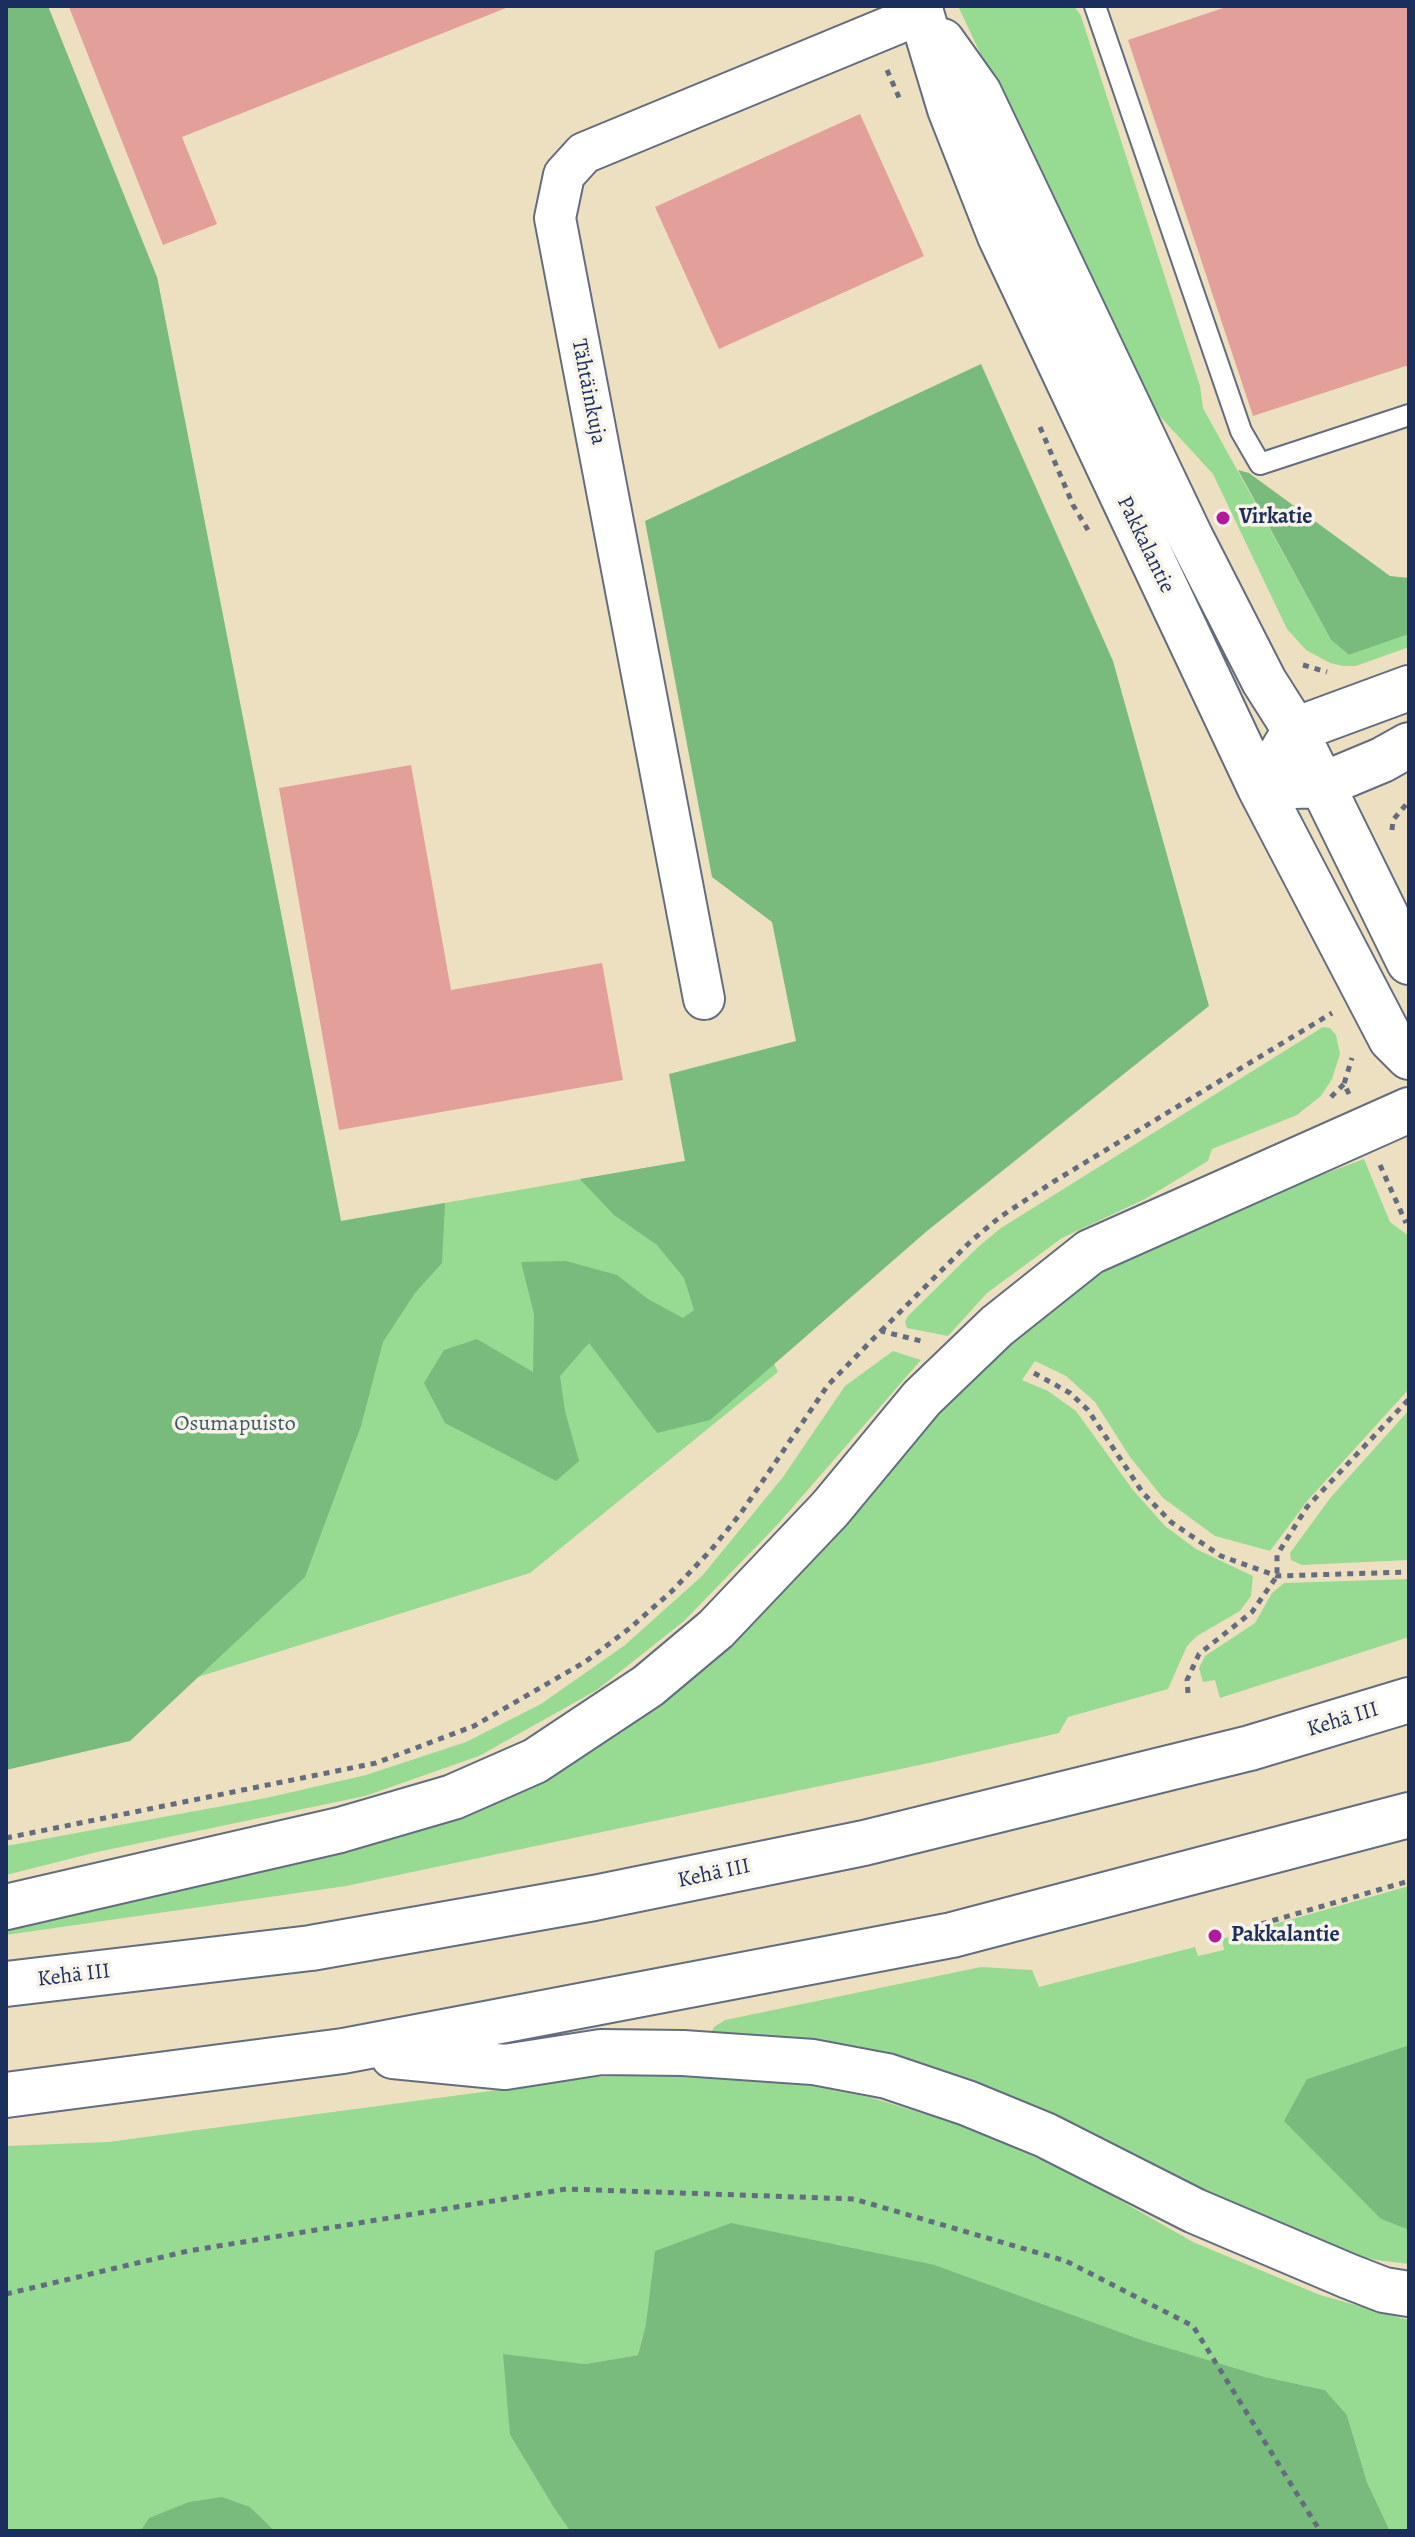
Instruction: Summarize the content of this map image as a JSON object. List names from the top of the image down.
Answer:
{
  "streets": {
    "main road": ["Pakkalantie", "Kehä III"],
    "street": ["Tähtäinkuja"]
  },
  "crossings": [
    ["Tähtäinkuja", "Pakkalantie"]
  ],
  "parks": ["Osumapuisto"],
  "places": ["Virkatie", "Pakkalantie"]
}
